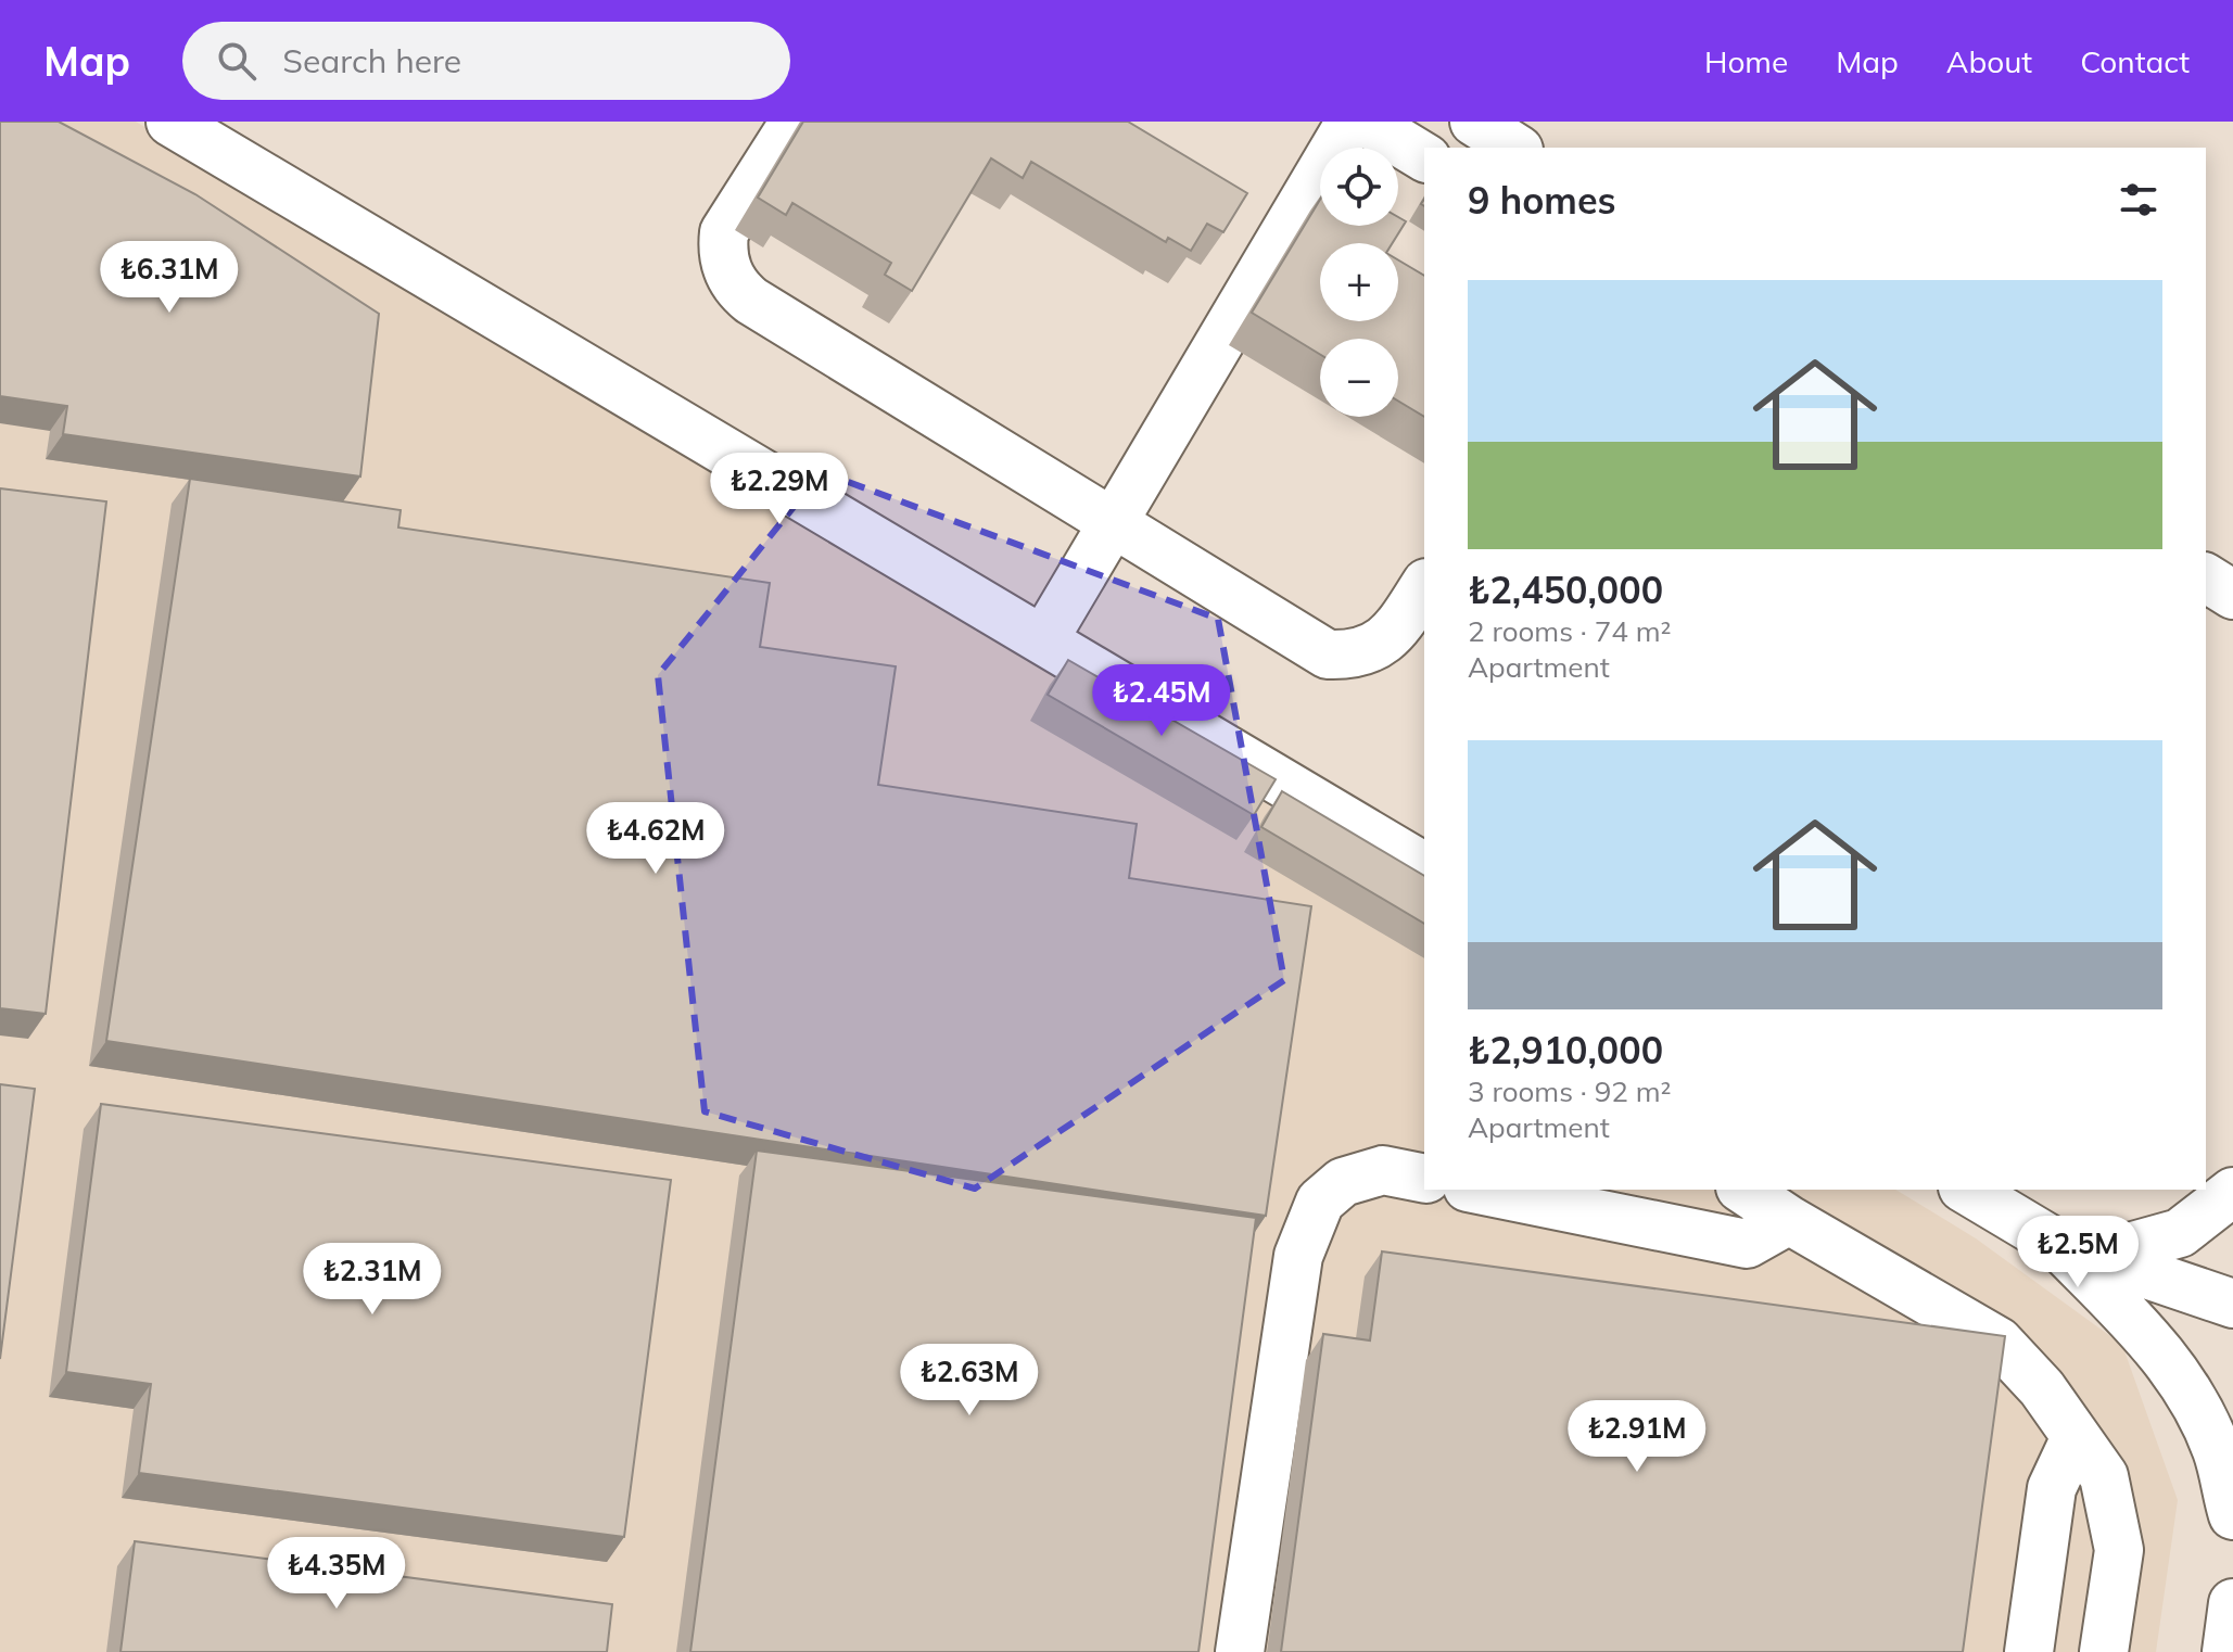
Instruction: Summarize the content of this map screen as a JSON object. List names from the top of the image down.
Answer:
{
  "page": {
    "header": "Map",
    "search": "Search here",
    "nav": [
      "Home",
      "Map",
      "About",
      "Contact"
    ],
    "map_buttons": ["+", "−"],
    "heading": "9 homes",
    "price": [
      "₺6.31M",
      "₺2.29M",
      "₺2.45M",
      "₺4.62M",
      "₺2.5M",
      "₺2.31M",
      "₺2.63M",
      "₺2.91M",
      "₺4.35M"
    ],
    "list": [
      {
        "name": "₺2,450,000",
        "note": "2 rooms · 74 m² · Apartment"
      },
      {
        "name": "₺2,910,000",
        "note": "3 rooms · 92 m² · Apartment"
      }
    ]
  }
}
